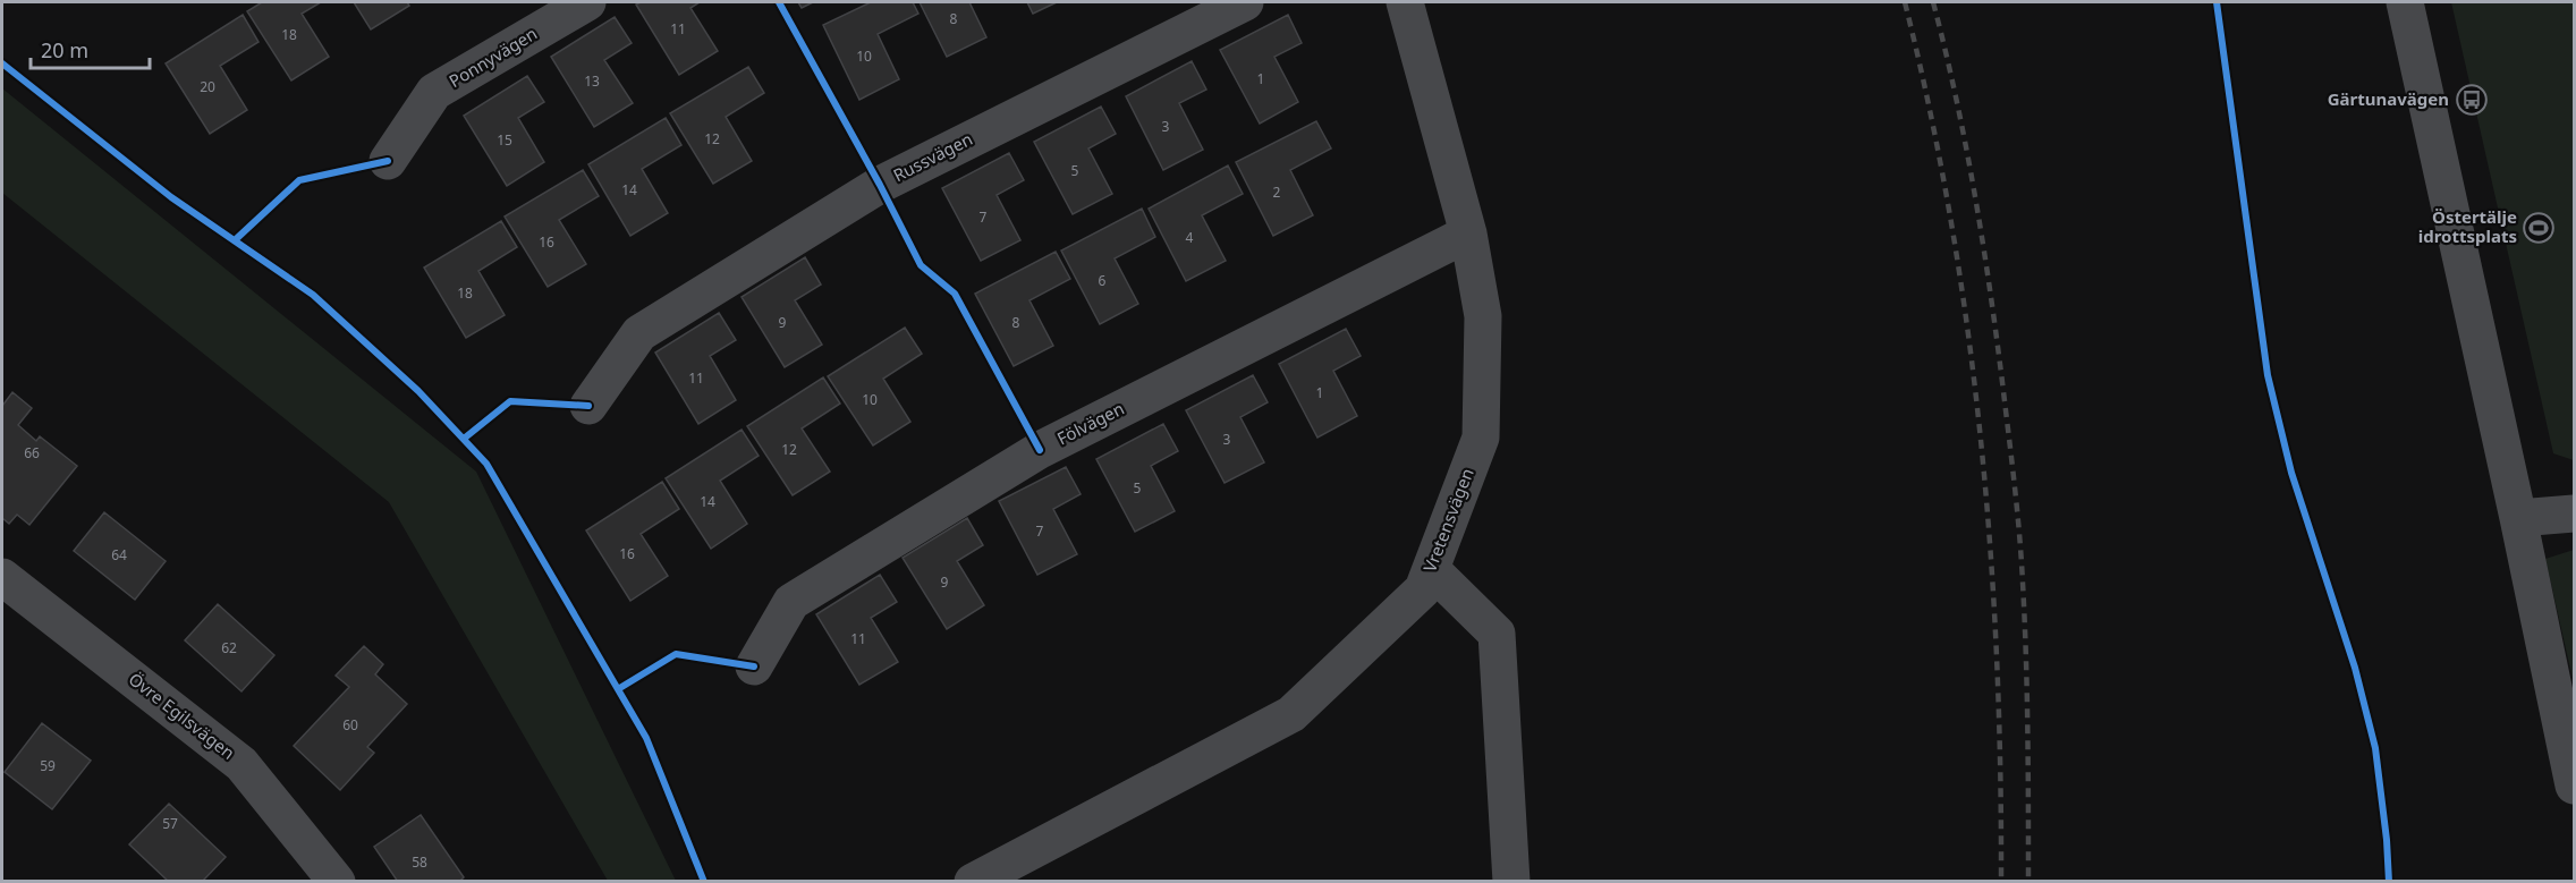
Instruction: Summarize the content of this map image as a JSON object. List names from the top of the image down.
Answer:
{
  "streets": {
    "street": [
      "Ponnyvägen",
      "Russvägen",
      "Fölvägen",
      "Vretensvägen",
      "Övre Egilsvägen"
    ]
  },
  "crossings": [
    ["Fölvägen", "Vretensvägen"]
  ],
  "places": {
    "bus stop": ["Gärtunavägen"],
    "sports": ["Östertälje idrottsplats"]
  },
  "house_numbers": [
    "8",
    "11",
    "18",
    "10",
    "1",
    "13",
    "20",
    "3",
    "12",
    "15",
    "5",
    "14",
    "2",
    "7",
    "4",
    "16",
    "6",
    "18",
    "9",
    "8",
    "11",
    "1",
    "10",
    "3",
    "12",
    "66",
    "5",
    "14",
    "7",
    "16",
    "64",
    "9",
    "11",
    "62",
    "60",
    "59",
    "57",
    "58"
  ],
  "scale_bar": "20 m"
}
